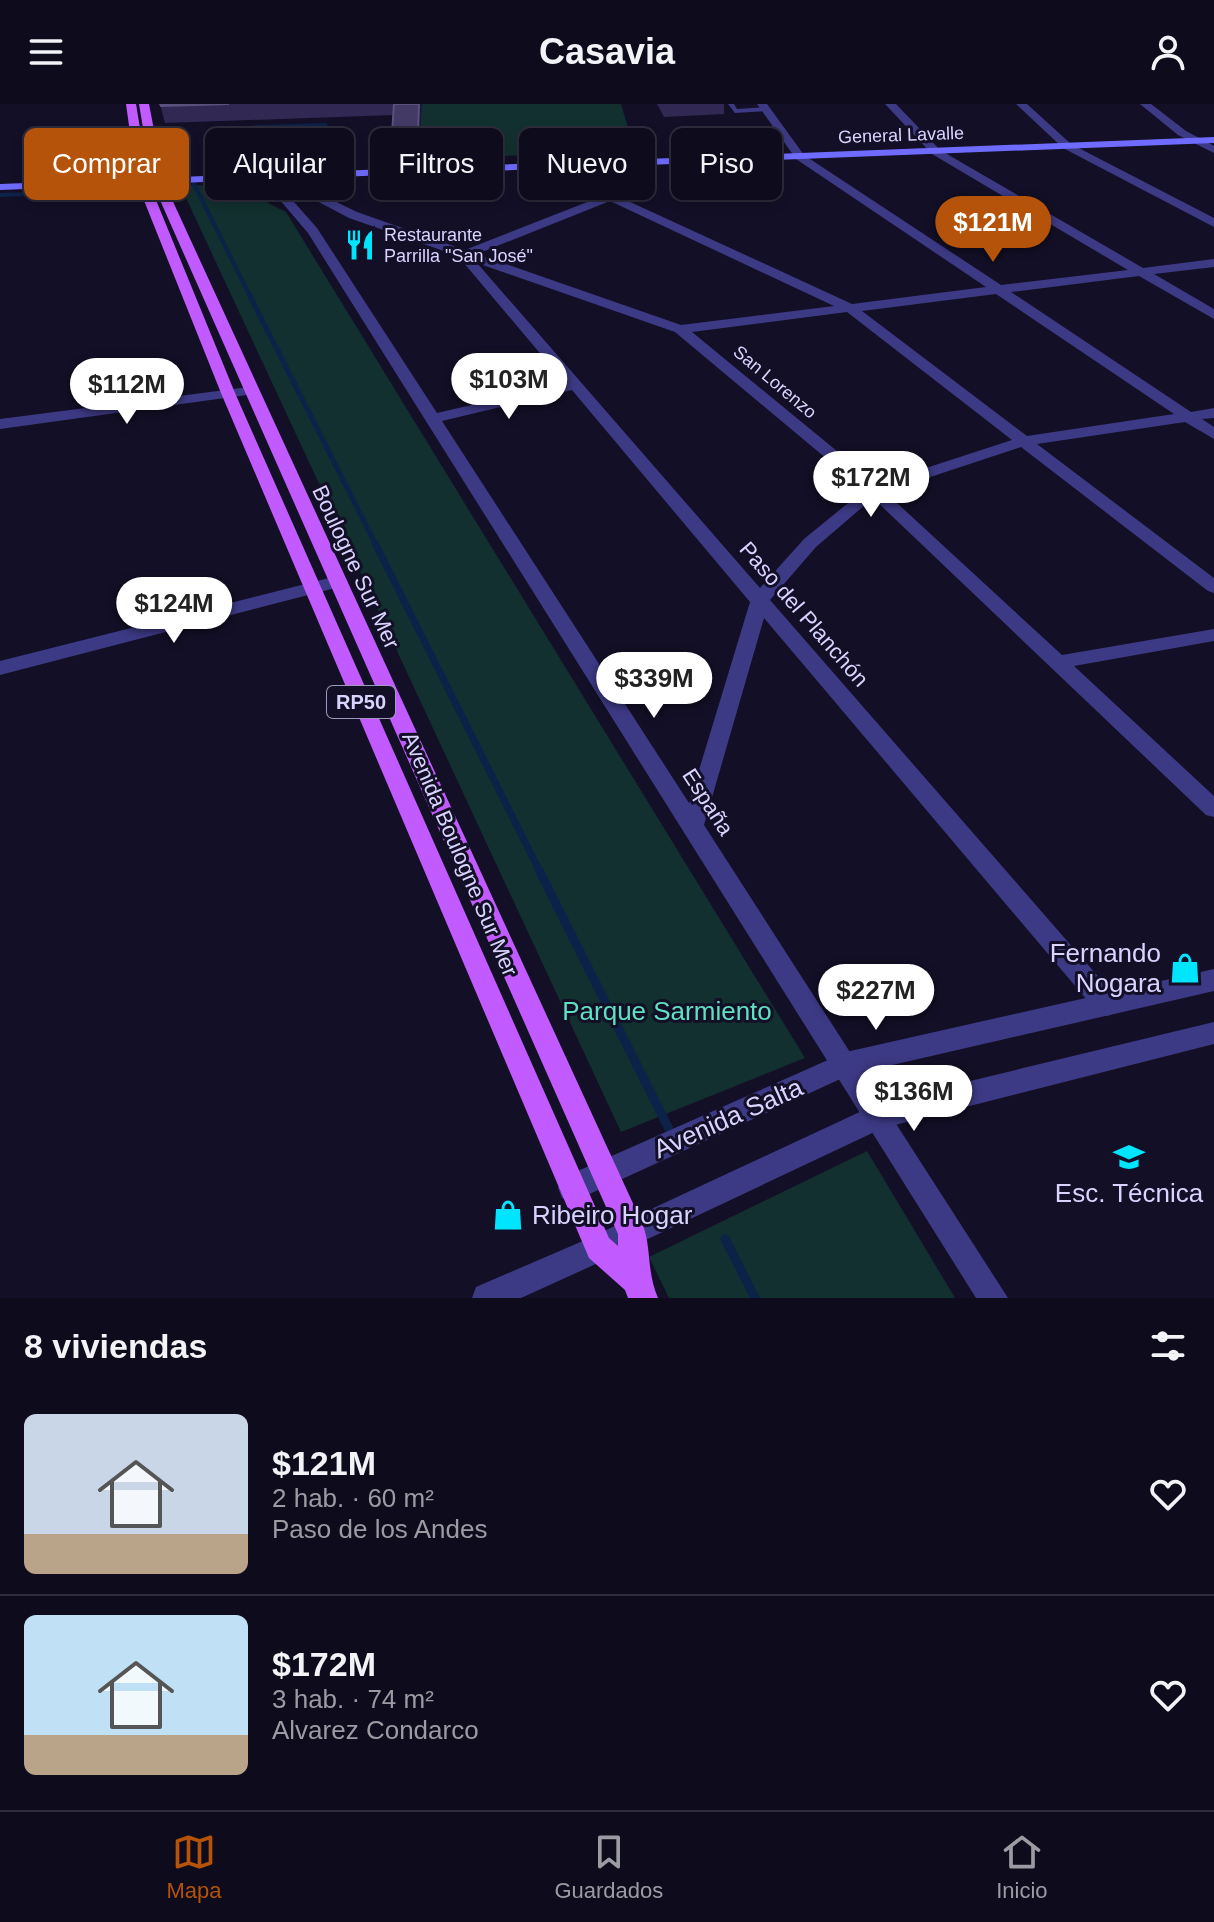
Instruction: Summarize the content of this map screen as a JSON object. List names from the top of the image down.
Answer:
{
  "streets": {
    "main road": [
      "General Lavalle",
      "Boulogne Sur Mer",
      "RP50",
      "Avenida Boulogne Sur Mer"
    ],
    "street": [
      "San Lorenzo",
      "Paso del Planchón",
      "España",
      "Avenida Salta"
    ]
  },
  "crossings": [
    ["San Lorenzo", "Paso del Planchón"],
    ["Boulogne Sur Mer", "Avenida Boulogne Sur Mer"],
    ["Boulogne Sur Mer", "Avenida Salta"],
    ["Paso del Planchón", "Avenida Salta"],
    ["España", "Avenida Salta"],
    ["Avenida Boulogne Sur Mer", "Avenida Salta"]
  ],
  "parks": ["Parque Sarmiento"],
  "places": {
    "restaurant": ["Restaurante Parrilla \"San José\""],
    "shop": ["Fernando Nogara", "Ribeiro Hogar"],
    "school or university": ["Esc. Técnica"]
  },
  "page": {
    "header": "Casavia",
    "chip": [
      "Comprar",
      "Alquilar",
      "Filtros",
      "Nuevo",
      "Piso"
    ],
    "price": [
      "$121M",
      "$103M",
      "$112M",
      "$172M",
      "$124M",
      "$339M",
      "$227M",
      "$136M"
    ],
    "heading": "8 viviendas",
    "list": [
      {
        "name": "$121M",
        "note": "2 hab. · 60 m² · Paso de los Andes"
      },
      {
        "name": "$172M",
        "note": "3 hab. · 74 m² · Alvarez Condarco"
      }
    ],
    "tabs": ["Mapa", "Guardados", "Inicio"]
  }
}
